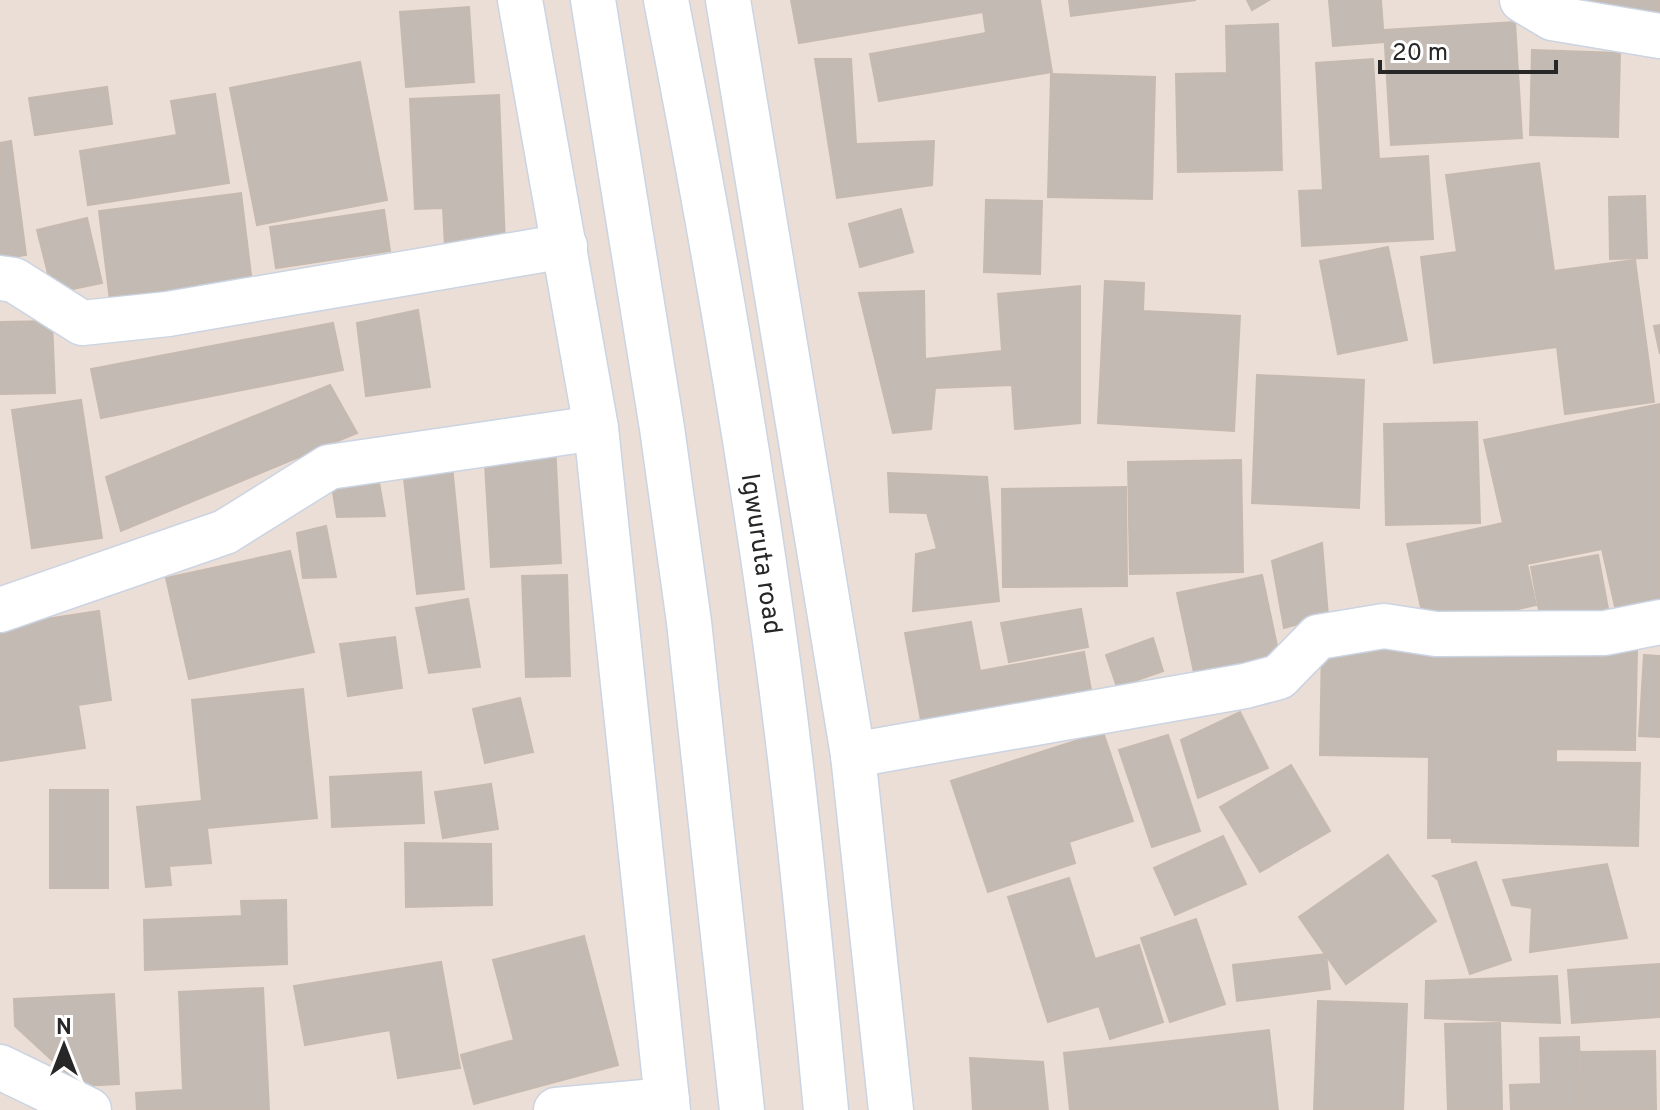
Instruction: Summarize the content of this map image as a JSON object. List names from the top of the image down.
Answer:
{
  "streets": {
    "street": ["Igwuruta road"]
  },
  "scale_bar": "20 m",
  "north": "top"
}
